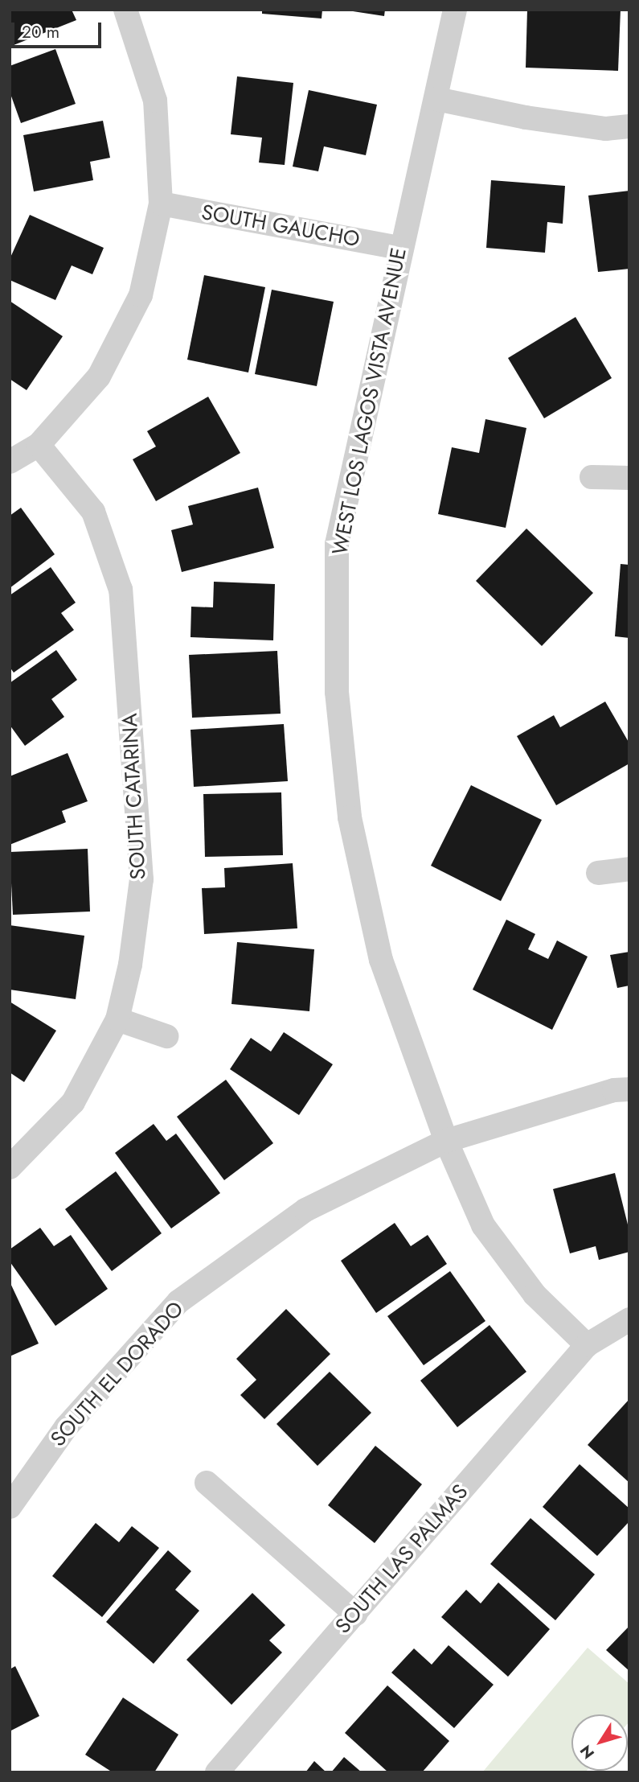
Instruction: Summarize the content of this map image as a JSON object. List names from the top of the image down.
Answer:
{
  "streets": {
    "street": [
      "SOUTH GAUCHO",
      "WEST LOS LAGOS VISTA AVENUE",
      "SOUTH CATARINA",
      "SOUTH EL DORADO",
      "SOUTH LAS PALMAS"
    ]
  },
  "crossings": [
    ["SOUTH GAUCHO", "WEST LOS LAGOS VISTA AVENUE"],
    ["WEST LOS LAGOS VISTA AVENUE", "SOUTH EL DORADO"],
    ["WEST LOS LAGOS VISTA AVENUE", "SOUTH LAS PALMAS"]
  ],
  "scale_bar": "20 m",
  "north": "bottom left"
}
